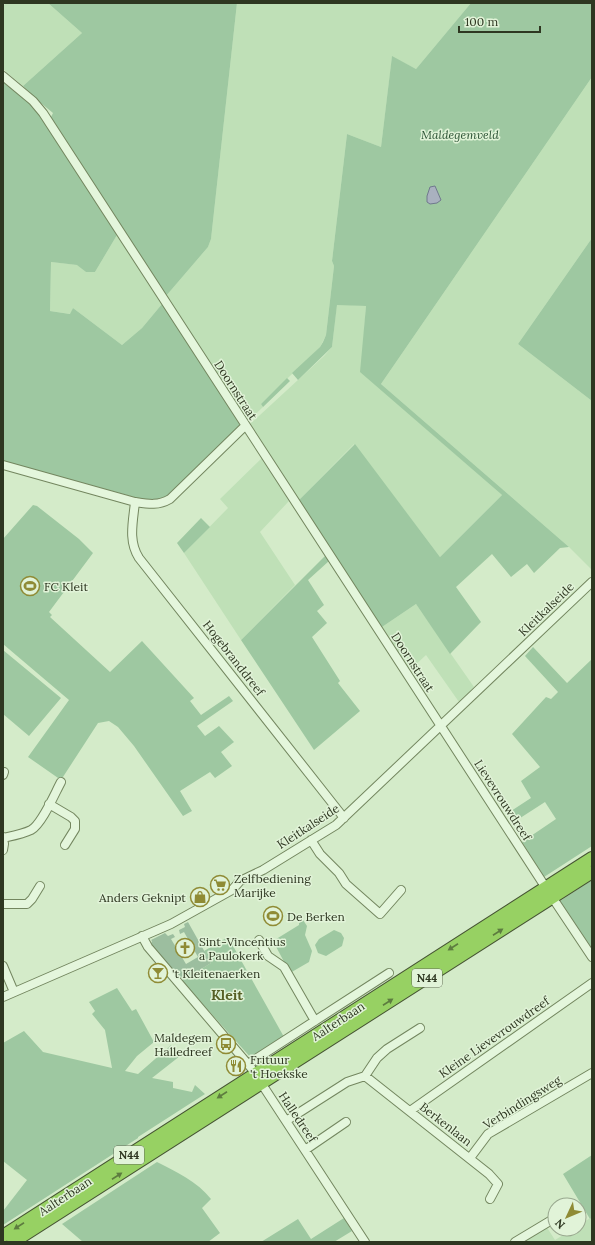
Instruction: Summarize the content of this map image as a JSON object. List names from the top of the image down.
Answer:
{
  "streets": {
    "highway": ["N44", "Aalterbaan"],
    "street": [
      "Doornstraat",
      "Kleitkalseide",
      "Hogebranddreef",
      "Lievevrouwdreef",
      "Kleine Lievevrouwdreef",
      "Verbindingsweg",
      "Halledreef",
      "Berkenlaan"
    ]
  },
  "crossings": [
    ["Doornstraat", "Kleitkalseide"],
    ["Doornstraat", "Lievevrouwdreef"],
    ["Kleitkalseide", "Hogebranddreef"],
    ["Kleitkalseide", "Lievevrouwdreef"],
    ["Kleitkalseide", "Halledreef"],
    ["Lievevrouwdreef", "Aalterbaan"],
    ["Aalterbaan", "Halledreef"],
    ["Kleine Lievevrouwdreef", "Berkenlaan"],
    ["Verbindingsweg", "Berkenlaan"]
  ],
  "districts": ["Kleit"],
  "parks": ["Maldegemveld"],
  "places": {
    "sports": ["FC Kleit", "De Berken"],
    "supermarket": ["Zelfbediening Marijke"],
    "shop": ["Anders Geknipt"],
    "church": ["Sint-Vincentius a Paulokerk"],
    "bar": ["'t Kleitenaerken"],
    "bus stop": ["Maldegem Halledreef"],
    "restaurant": ["Frituur 't Hoekske"]
  },
  "scale_bar": "100 m",
  "north": "bottom left"
}
